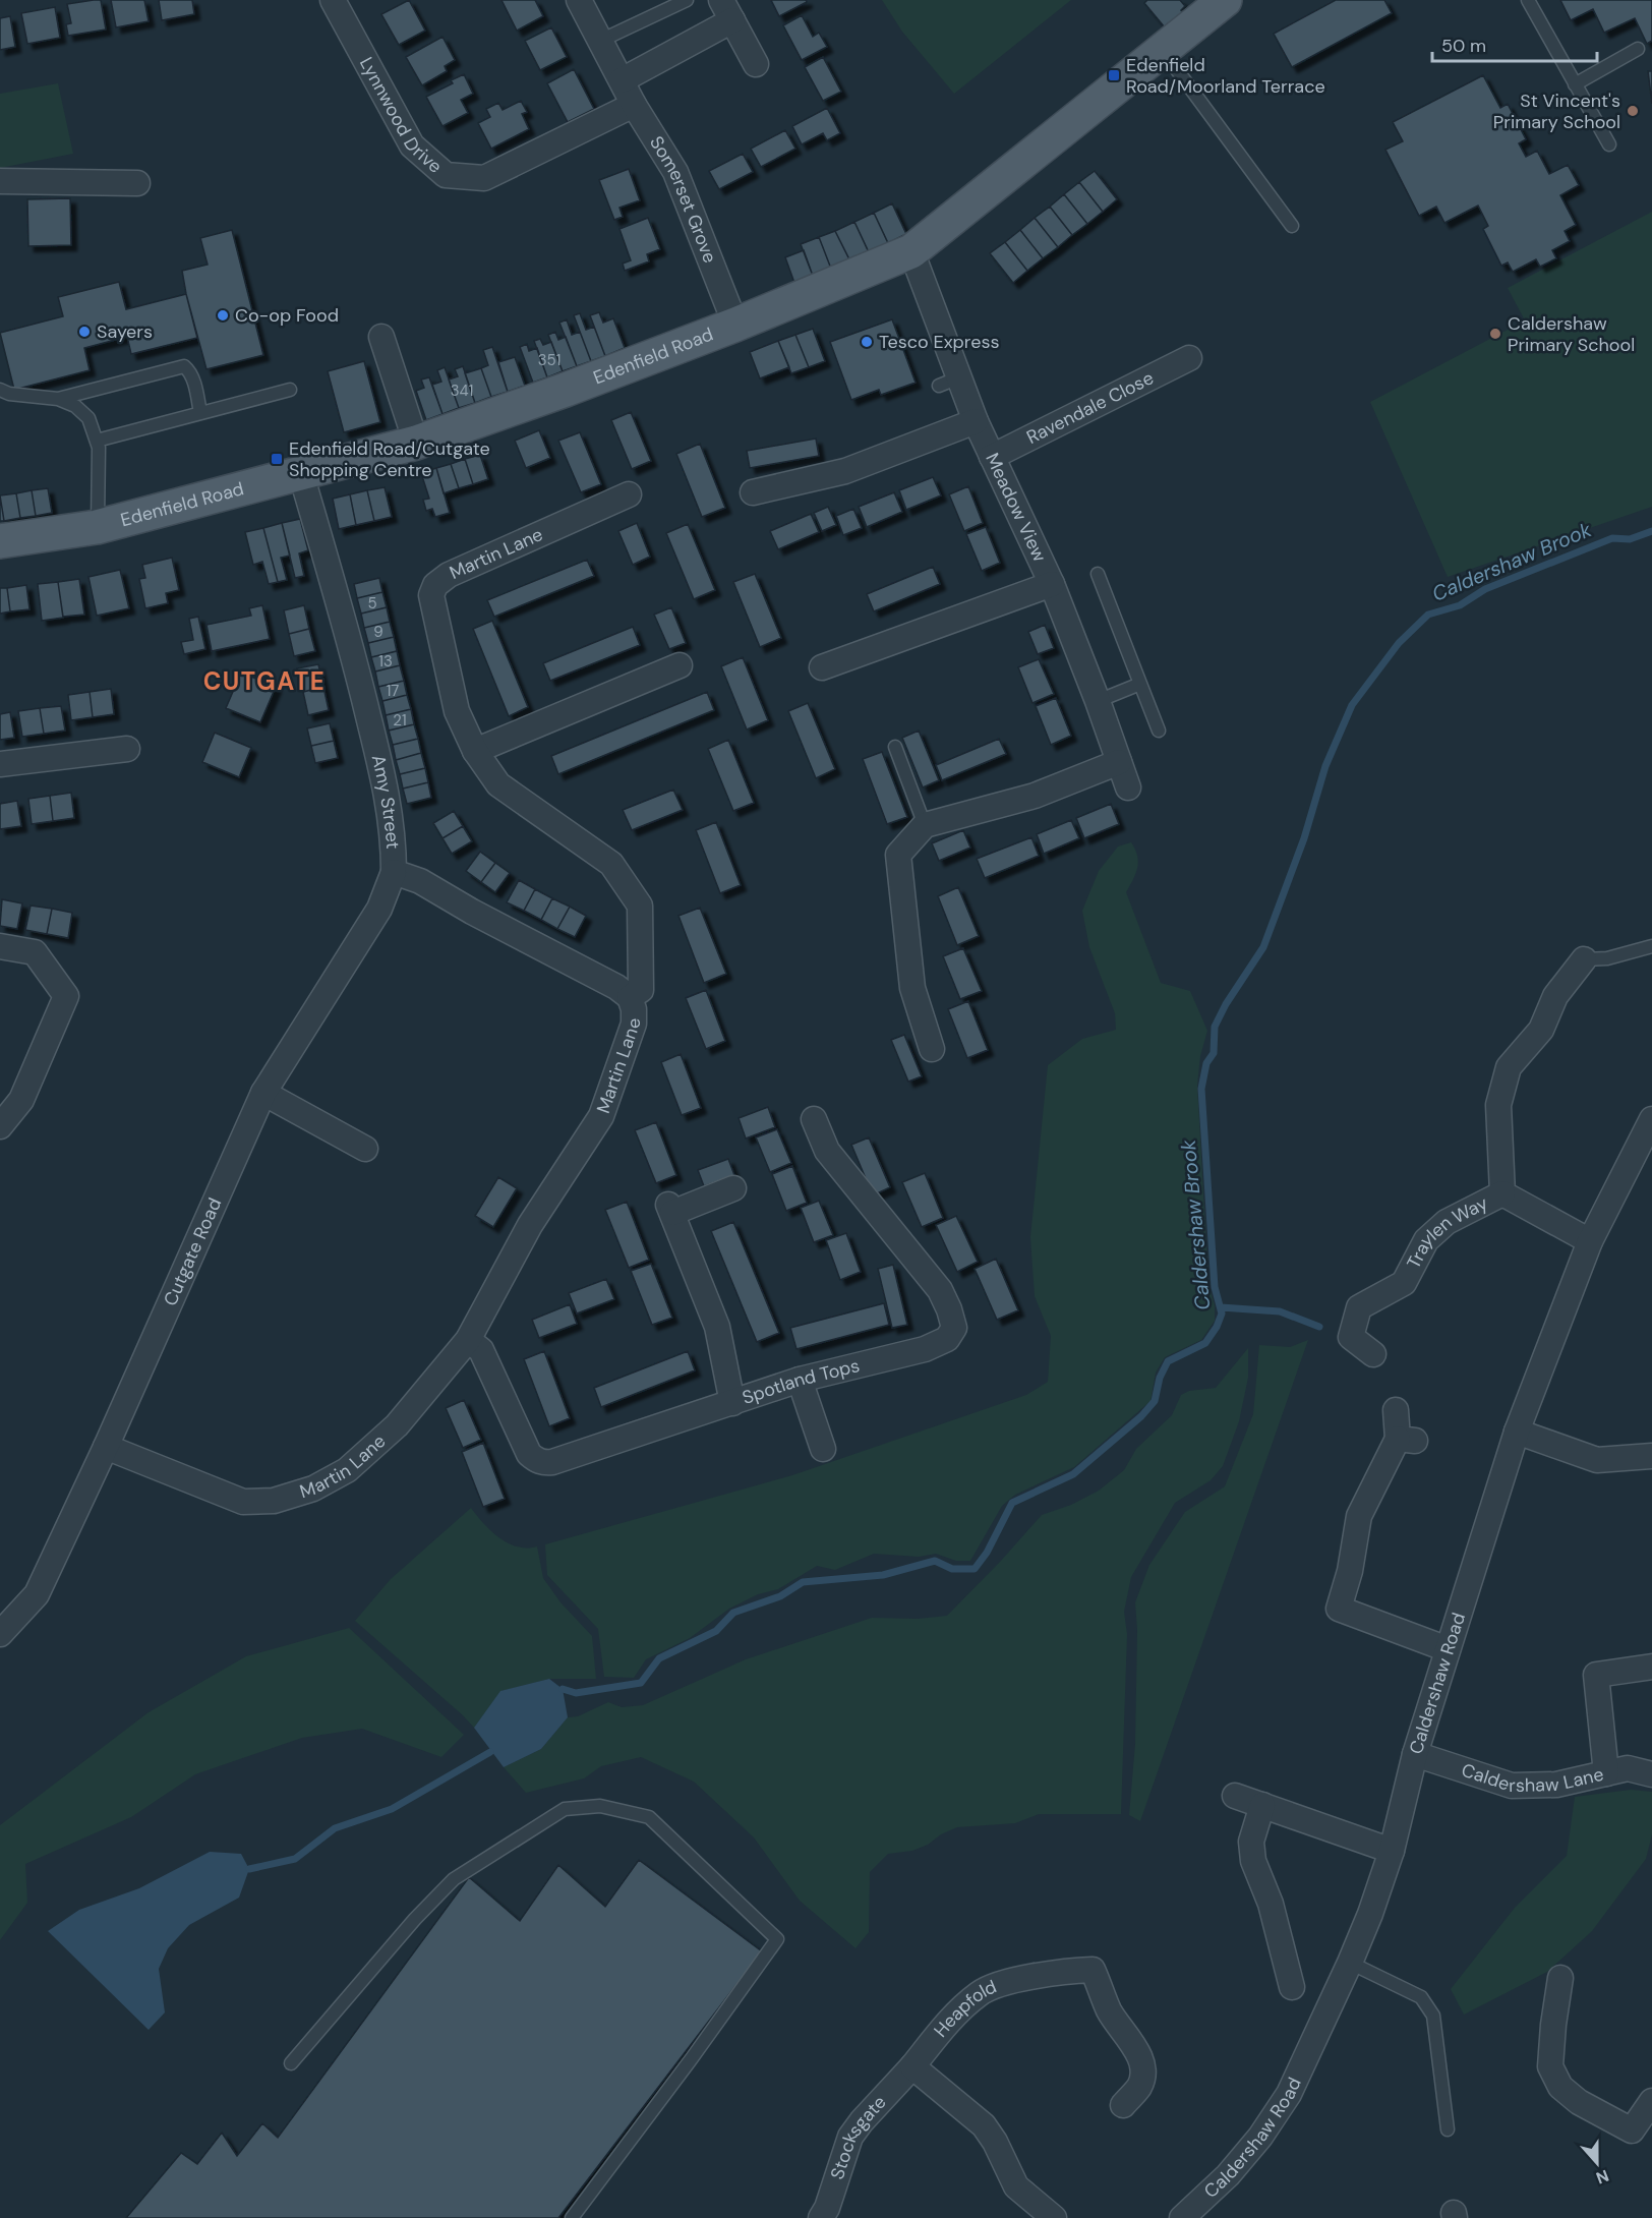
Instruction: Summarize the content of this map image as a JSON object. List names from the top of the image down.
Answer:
{
  "streets": {
    "main road": ["Edenfield Road"],
    "street": [
      "Lynnwood Drive",
      "Somerset Grove",
      "Ravendale Close",
      "Meadow View",
      "Martin Lane",
      "Amy Street",
      "Traylen Way",
      "Cutgate Road",
      "Spotland Tops",
      "Caldershaw Road",
      "Caldershaw Lane",
      "Heapfold",
      "Stocksgate"
    ]
  },
  "crossings": [
    ["Lynnwood Drive", "Somerset Grove"],
    ["Somerset Grove", "Edenfield Road"],
    ["Edenfield Road", "Meadow View"],
    ["Edenfield Road", "Amy Street"],
    ["Ravendale Close", "Meadow View"],
    ["Martin Lane", "Amy Street"],
    ["Martin Lane", "Cutgate Road"],
    ["Martin Lane", "Spotland Tops"],
    ["Amy Street", "Cutgate Road"],
    ["Caldershaw Road", "Caldershaw Lane"],
    ["Heapfold", "Stocksgate"]
  ],
  "districts": ["CUTGATE"],
  "water": ["Caldershaw Brook"],
  "places": {
    "transit": ["Edenfield Road/Moorland Terrace", "Edenfield Road/Cutgate Shopping Centre"],
    "other": [
      "St Vincent's Primary School",
      "Co-op Food",
      "Sayers",
      "Caldershaw Primary School",
      "Tesco Express"
    ]
  },
  "house_numbers": [
    "351",
    "341",
    "5",
    "9",
    "13",
    "17",
    "21"
  ],
  "scale_bar": "50 m",
  "north": "bottom"
}
